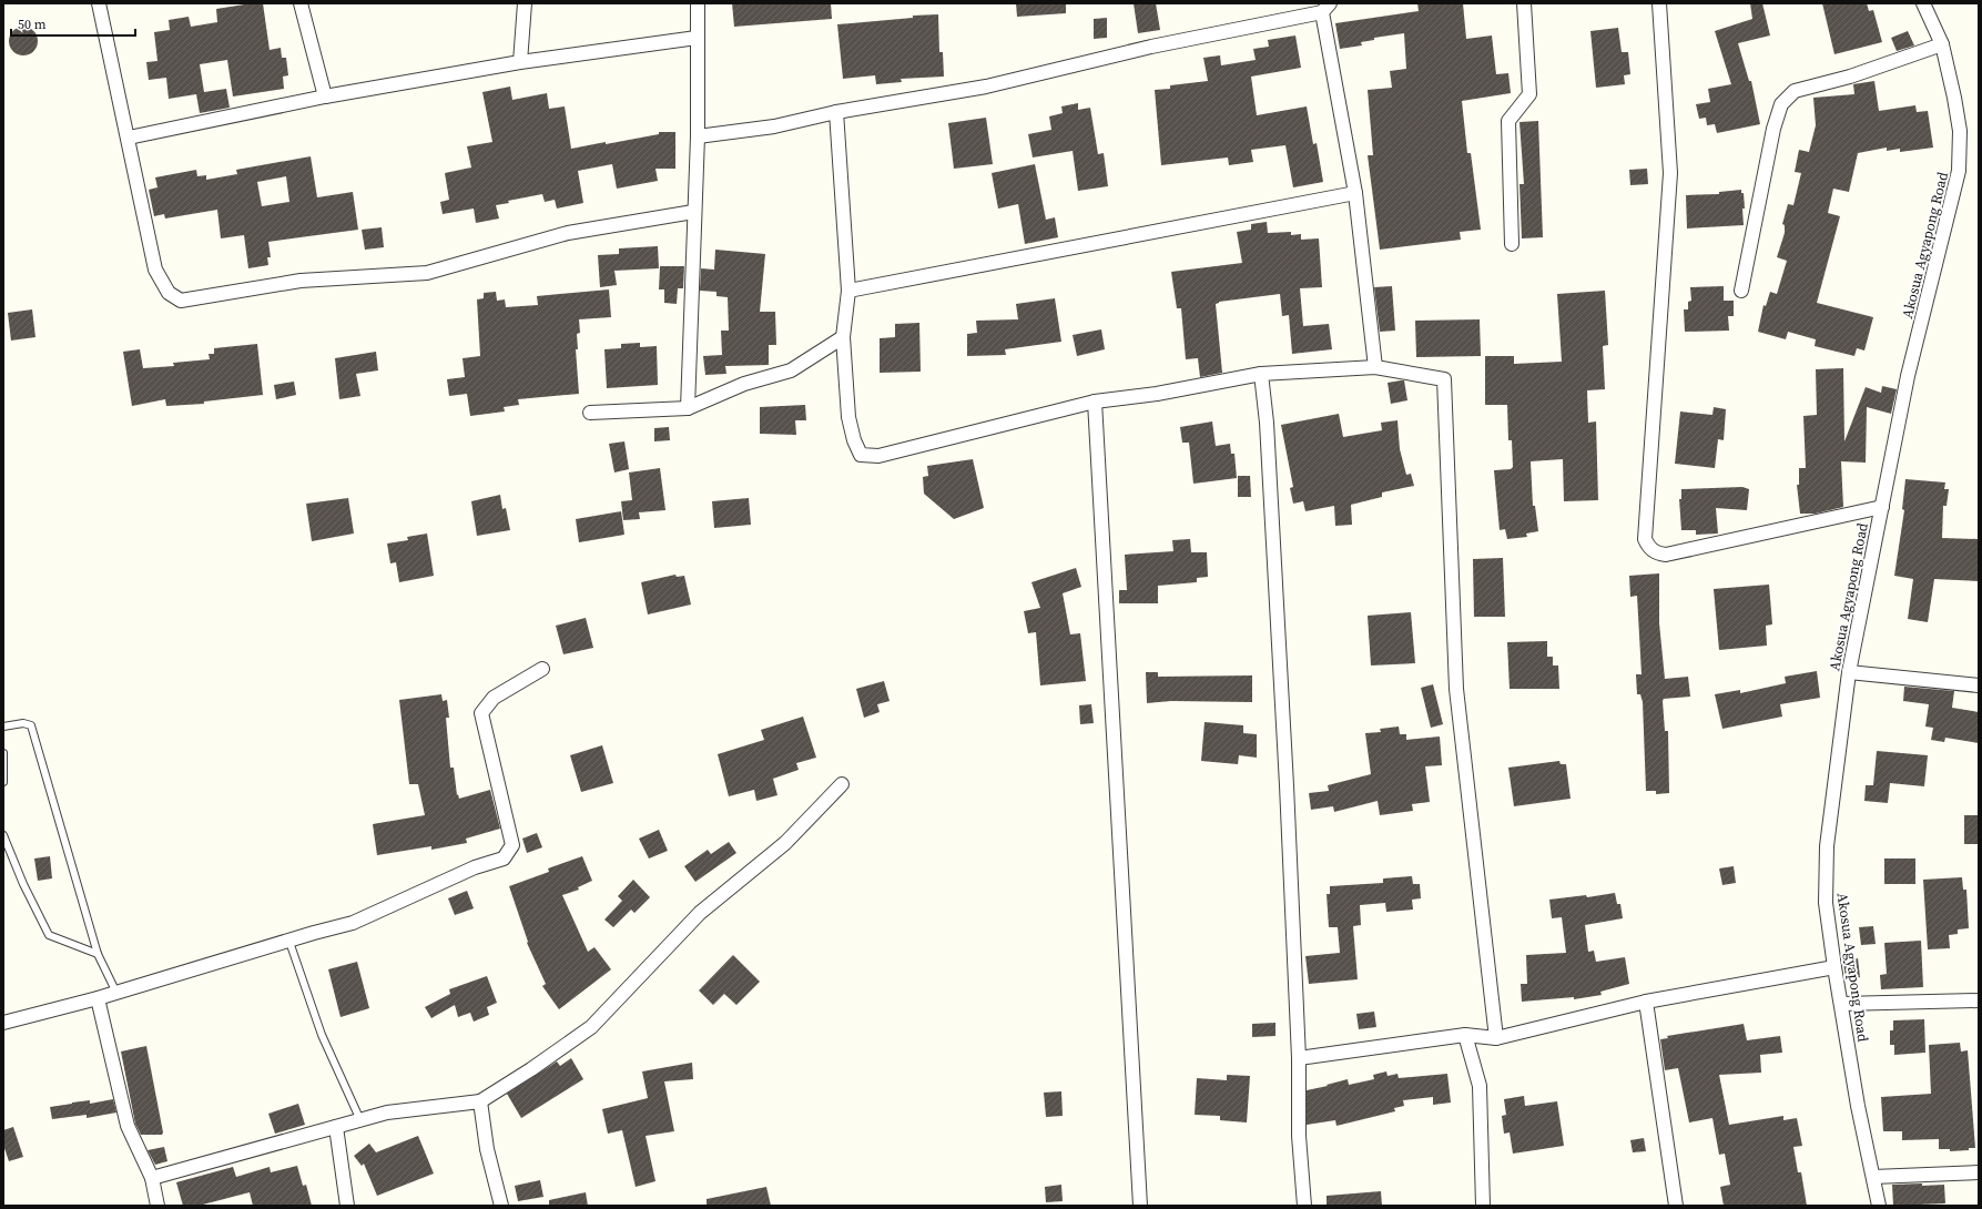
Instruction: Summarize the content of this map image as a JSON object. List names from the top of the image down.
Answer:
{
  "streets": {
    "street": ["Akosua Agyapong Road"]
  },
  "scale_bar": "50 m"
}
